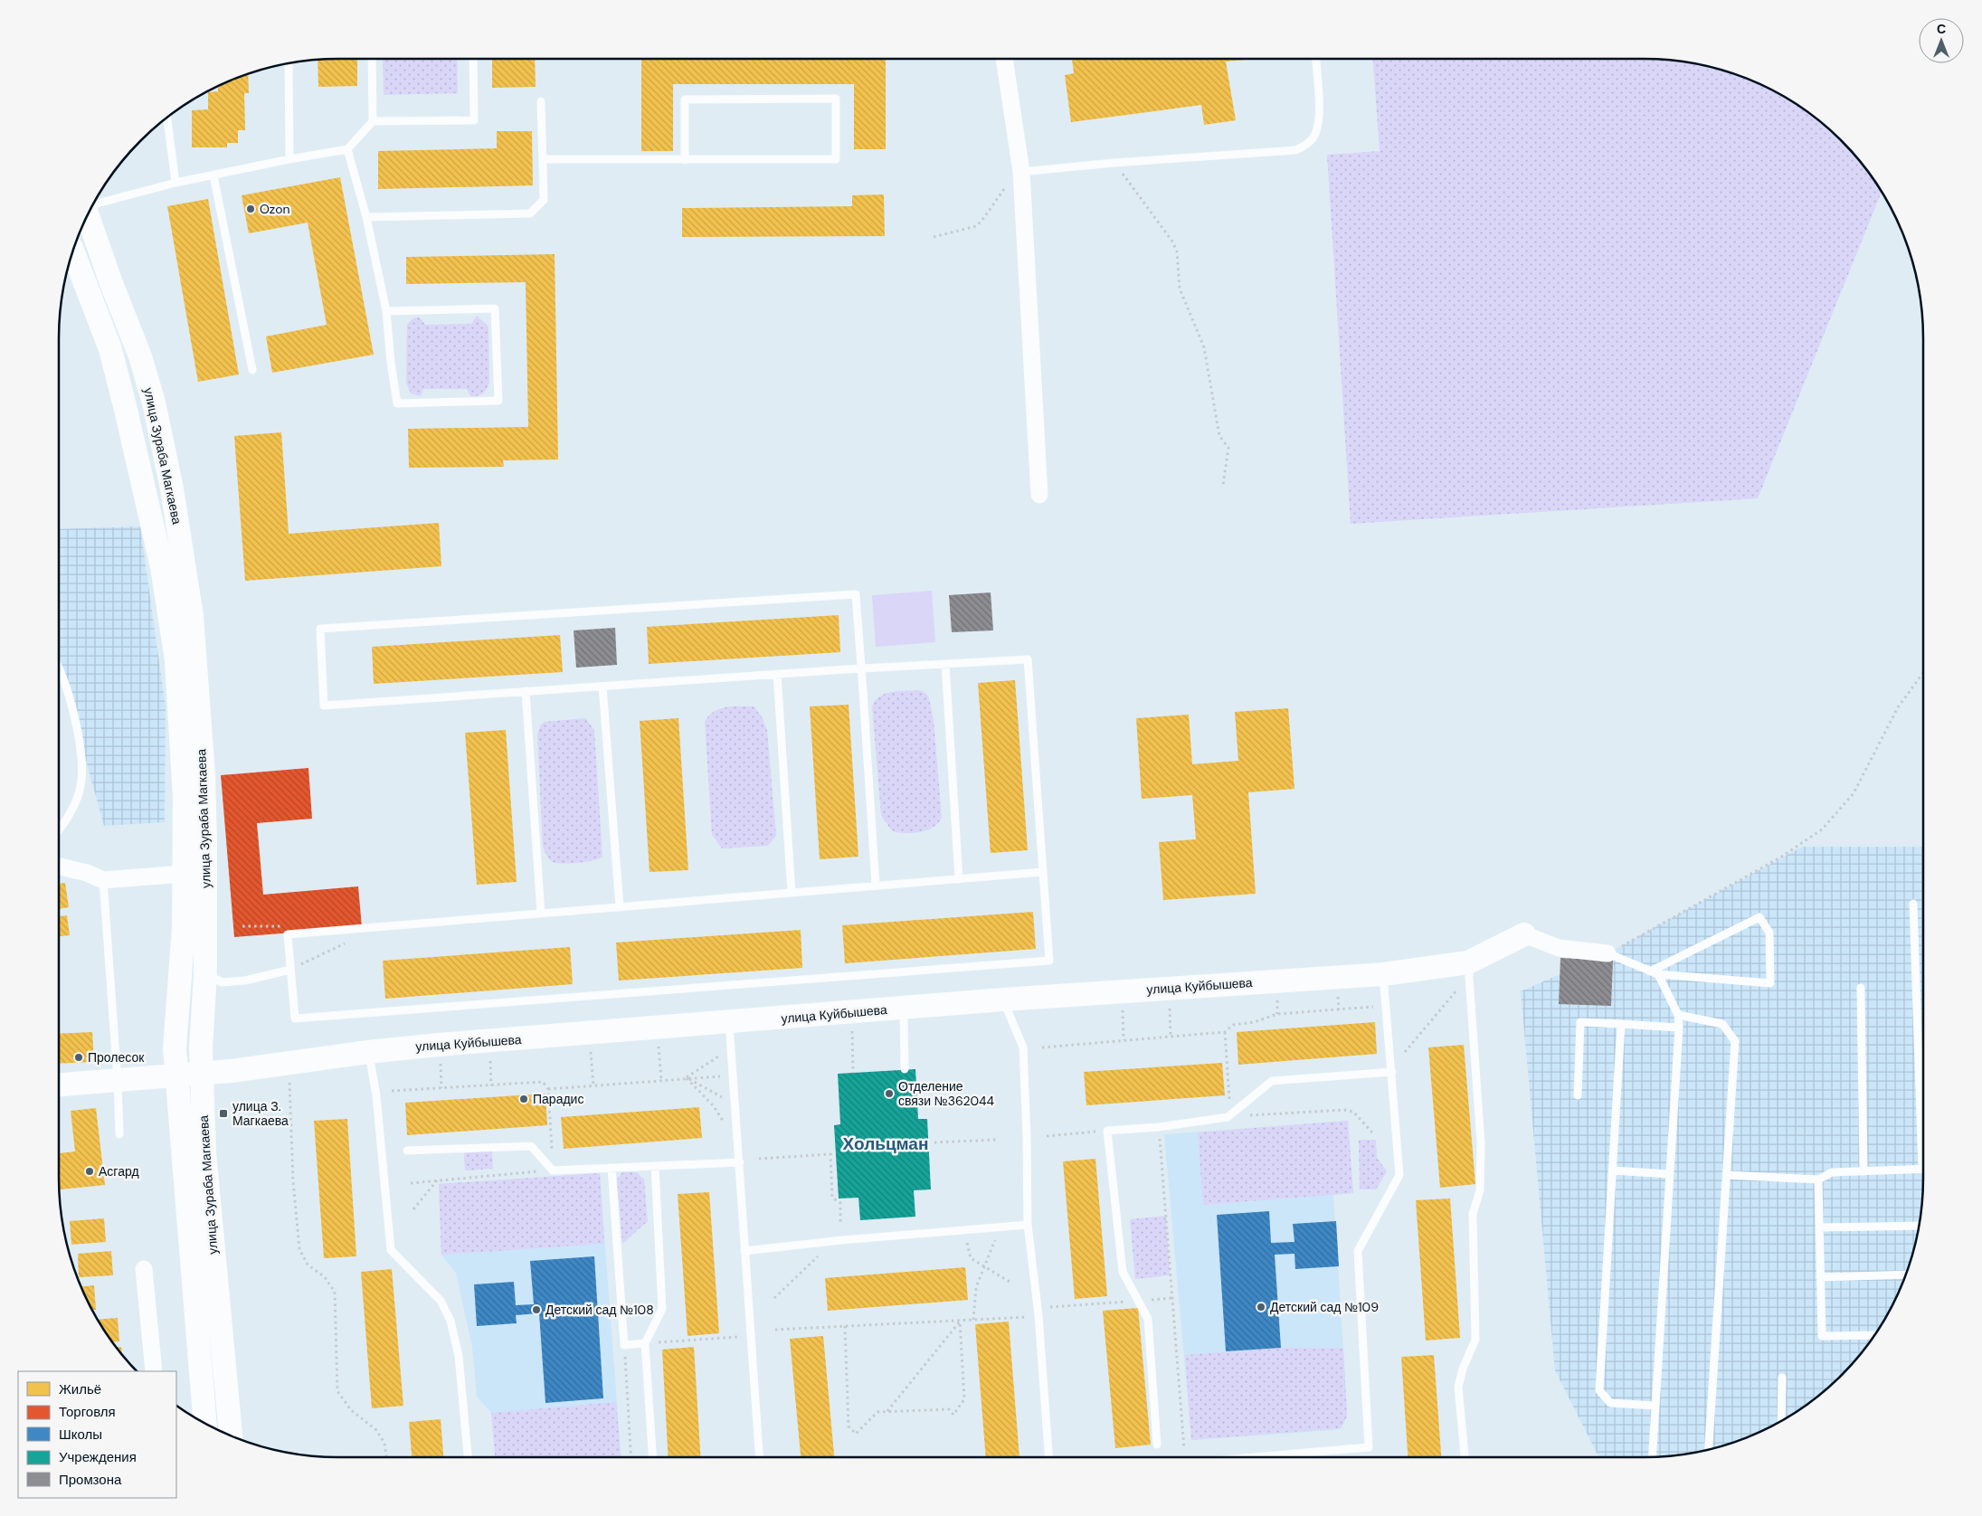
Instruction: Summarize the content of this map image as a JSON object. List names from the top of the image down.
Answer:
{
  "streets": {
    "main road": ["улица Зураба Магкаева", "улица Куйбышева"]
  },
  "crossings": [
    ["улица Зураба Магкаева", "улица Куйбышева"]
  ],
  "districts": ["Хольцман"],
  "places": {
    "other": [
      "Ozon",
      "Пролесок",
      "Отделение связи №362044",
      "Парадис",
      "Асгард",
      "Детский сад №109",
      "Детский сад №108"
    ],
    "transit": ["улица З. Магкаева"]
  },
  "legend": [
    "Жильё",
    "Торговля",
    "Школы",
    "Учреждения",
    "Промзона"
  ],
  "north": "top"
}
